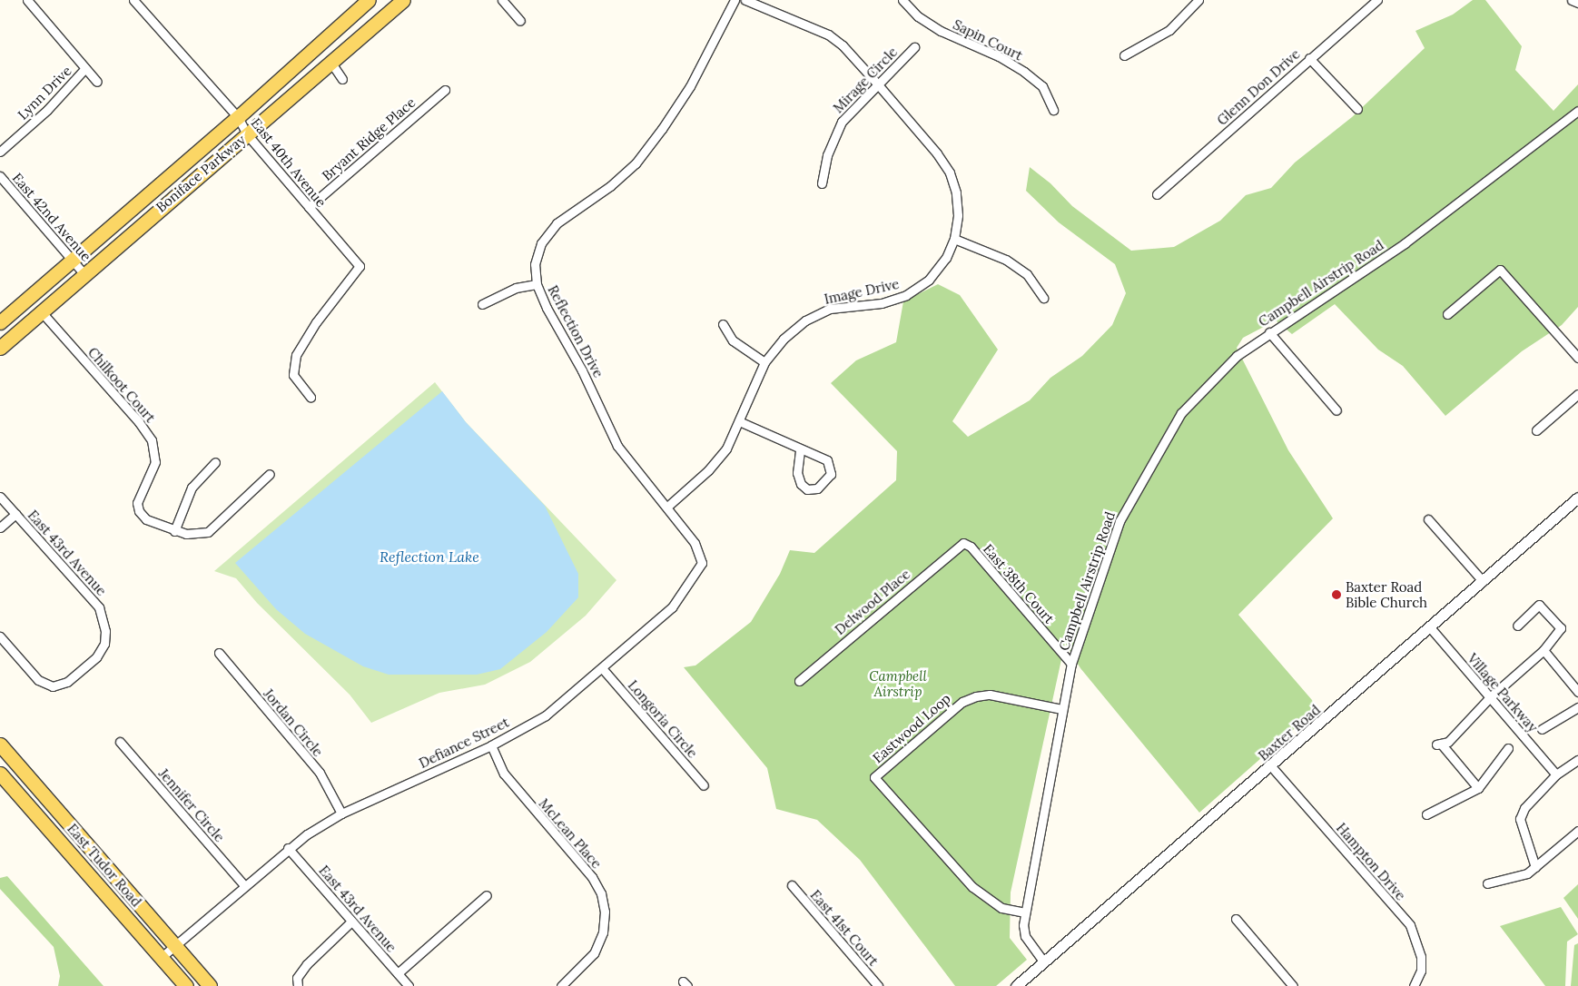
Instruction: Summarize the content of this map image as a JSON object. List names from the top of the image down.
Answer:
{
  "streets": {
    "main road": ["Boniface Parkway", "East Tudor Road"],
    "street": [
      "Sapin Court",
      "Mirage Circle",
      "Glenn Don Drive",
      "Lynn Drive",
      "Bryant Ridge Place",
      "East 40th Avenue",
      "East 42nd Avenue",
      "Campbell Airstrip Road",
      "Image Drive",
      "Reflection Drive",
      "Chilkoot Court",
      "East 43rd Avenue",
      "East 38th Court",
      "Delwood Place",
      "Village Parkway",
      "Longoria Circle",
      "Jordan Circle",
      "Eastwood Loop",
      "Baxter Road",
      "Defiance Street",
      "Jennifer Circle",
      "McLean Place",
      "Hampton Drive",
      "East 41st Court"
    ]
  },
  "crossings": [
    ["Mirage Circle", "Image Drive"],
    ["Bryant Ridge Place", "East 40th Avenue"],
    ["East 40th Avenue", "Boniface Parkway"],
    ["Boniface Parkway", "East 42nd Avenue"],
    ["Boniface Parkway", "Chilkoot Court"],
    ["Campbell Airstrip Road", "East 38th Court"],
    ["Campbell Airstrip Road", "Eastwood Loop"],
    ["Campbell Airstrip Road", "Baxter Road"],
    ["Image Drive", "Reflection Drive"],
    ["Image Drive", "Defiance Street"],
    ["Reflection Drive", "Defiance Street"],
    ["East 43rd Avenue", "Defiance Street"],
    ["East 38th Court", "Delwood Place"],
    ["Village Parkway", "Baxter Road"],
    ["Longoria Circle", "Defiance Street"],
    ["Jordan Circle", "Defiance Street"],
    ["Baxter Road", "Hampton Drive"],
    ["Defiance Street", "Jennifer Circle"],
    ["Defiance Street", "McLean Place"],
    ["Defiance Street", "East Tudor Road"]
  ],
  "water": ["Reflection Lake"],
  "parks": ["Campbell Airstrip"],
  "places": ["Baxter Road Bible Church"]
}
